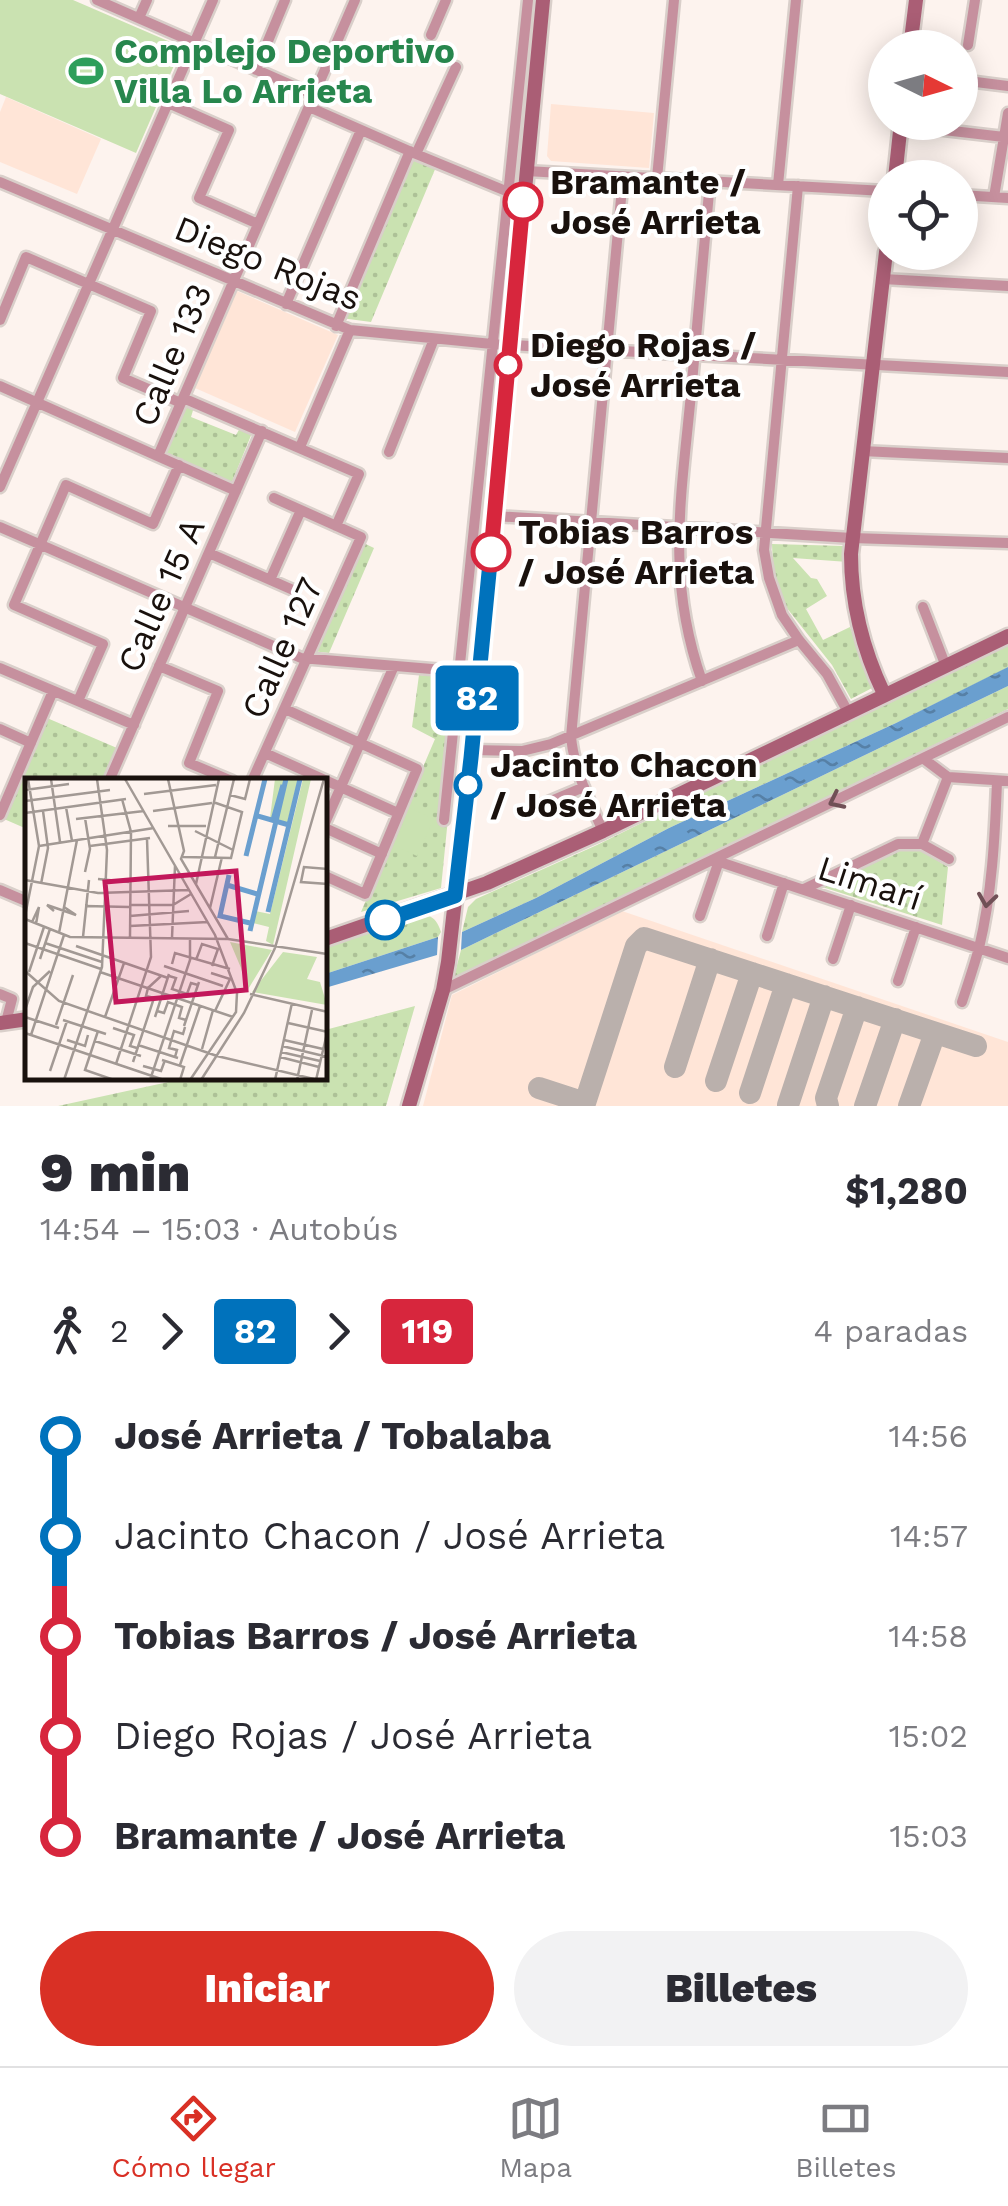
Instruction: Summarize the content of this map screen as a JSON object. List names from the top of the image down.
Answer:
{
  "streets": {
    "street": [
      "Diego Rojas",
      "Calle 133",
      "Calle 15 A",
      "Calle 127",
      "Limarí"
    ]
  },
  "crossings": [
    ["Diego Rojas", "Calle 133"]
  ],
  "places": {
    "sports": ["Complejo Deportivo Villa Lo Arrieta"],
    "other": [
      "Bramante / José Arrieta",
      "Diego Rojas / José Arrieta",
      "Tobias Barros / José Arrieta",
      "Jacinto Chacon / José Arrieta"
    ]
  },
  "lines": ["bus line 119", "bus line 82"],
  "north": "right",
  "page": {
    "on_map": "82",
    "heading": ["9 min", "14:54 – 15:03 · Autobús", "$1,280"],
    "legs": [
      "2",
      "82",
      "119",
      "4 paradas"
    ],
    "list": [
      {
        "name": "José Arrieta / Tobalaba",
        "value": "14:56"
      },
      {
        "name": "Jacinto Chacon / José Arrieta",
        "value": "14:57"
      },
      {
        "name": "Tobias Barros / José Arrieta",
        "value": "14:58"
      },
      {
        "name": "Diego Rojas / José Arrieta",
        "value": "15:02"
      },
      {
        "name": "Bramante / José Arrieta",
        "value": "15:03"
      }
    ],
    "buttons": ["Iniciar", "Billetes"],
    "tabs": ["Cómo llegar", "Mapa", "Billetes"]
  }
}
